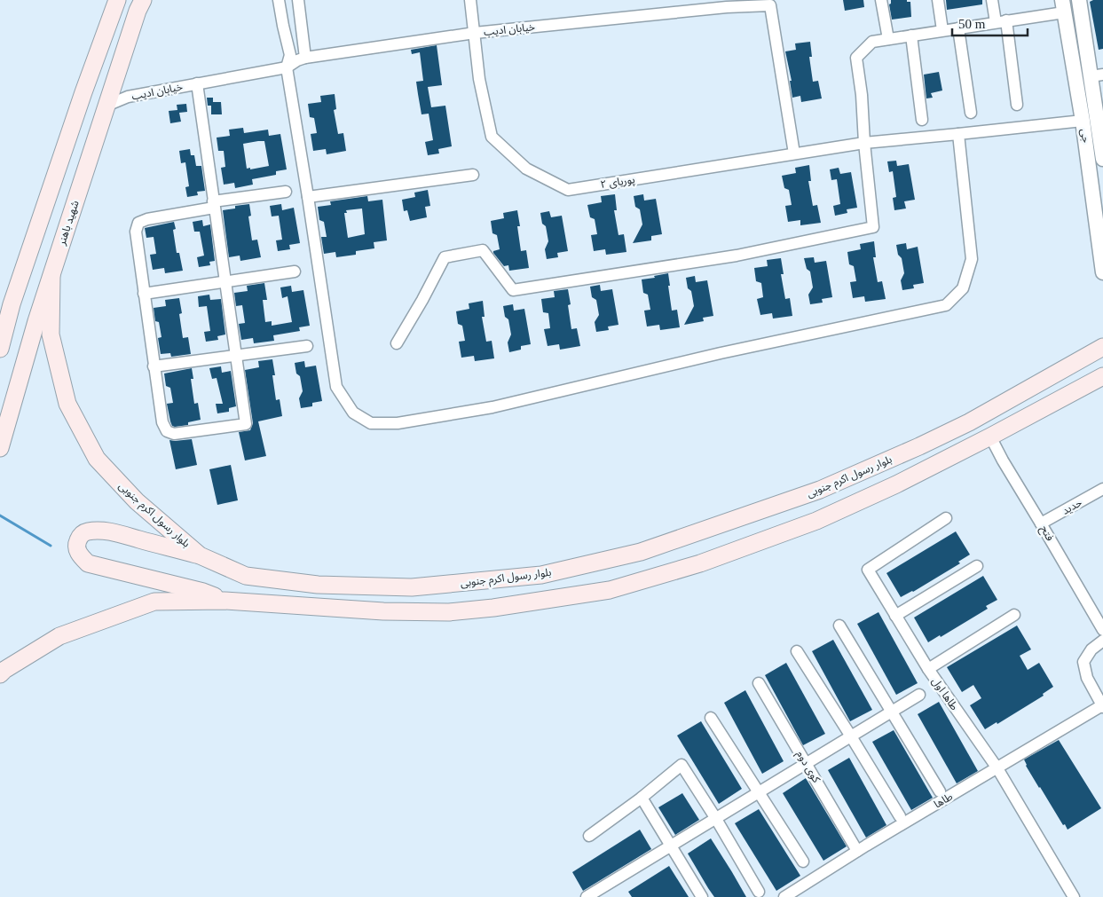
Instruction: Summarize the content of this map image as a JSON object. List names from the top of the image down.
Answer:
{
  "streets": {
    "main road": ["شهید باهنر", "بلوار رسول اکرم جنوبی"],
    "street": [
      "خیابان ادیب",
      "جی",
      "پوریای ۲",
      "حدید",
      "فتح",
      "طاها اول",
      "کوی دوم",
      "طاها"
    ]
  },
  "crossings": [
    ["خیابان ادیب", "پوریای ۲"],
    ["خیابان ادیب", "شهید باهنر"],
    ["جی", "پوریای ۲"],
    ["شهید باهنر", "بلوار رسول اکرم جنوبی"],
    ["حدید", "فتح"],
    ["طاها اول", "طاها"],
    ["کوی دوم", "طاها"]
  ],
  "scale_bar": "50 m"
}
